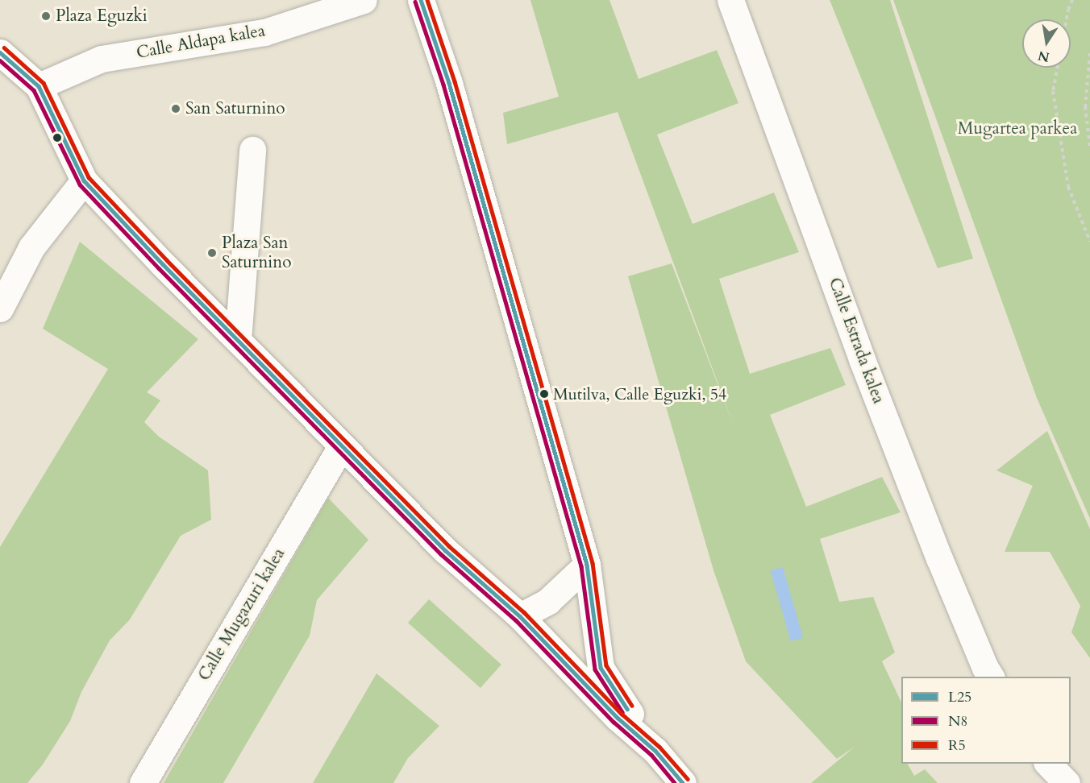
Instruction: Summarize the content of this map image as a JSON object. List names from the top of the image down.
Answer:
{
  "streets": {
    "street": ["Calle Aldapa kalea", "Calle Estrada kalea", "Calle Mugazuri kalea"]
  },
  "parks": ["Mugartea parkea"],
  "places": [
    "Plaza Eguzki",
    "San Saturnino",
    "Plaza San Saturnino",
    "Mutilva, Calle Eguzki, 54"
  ],
  "lines": ["transit line L25", "transit line R5", "transit line N8"],
  "legend": ["L25", "N8", "R5"],
  "north": "bottom"
}
